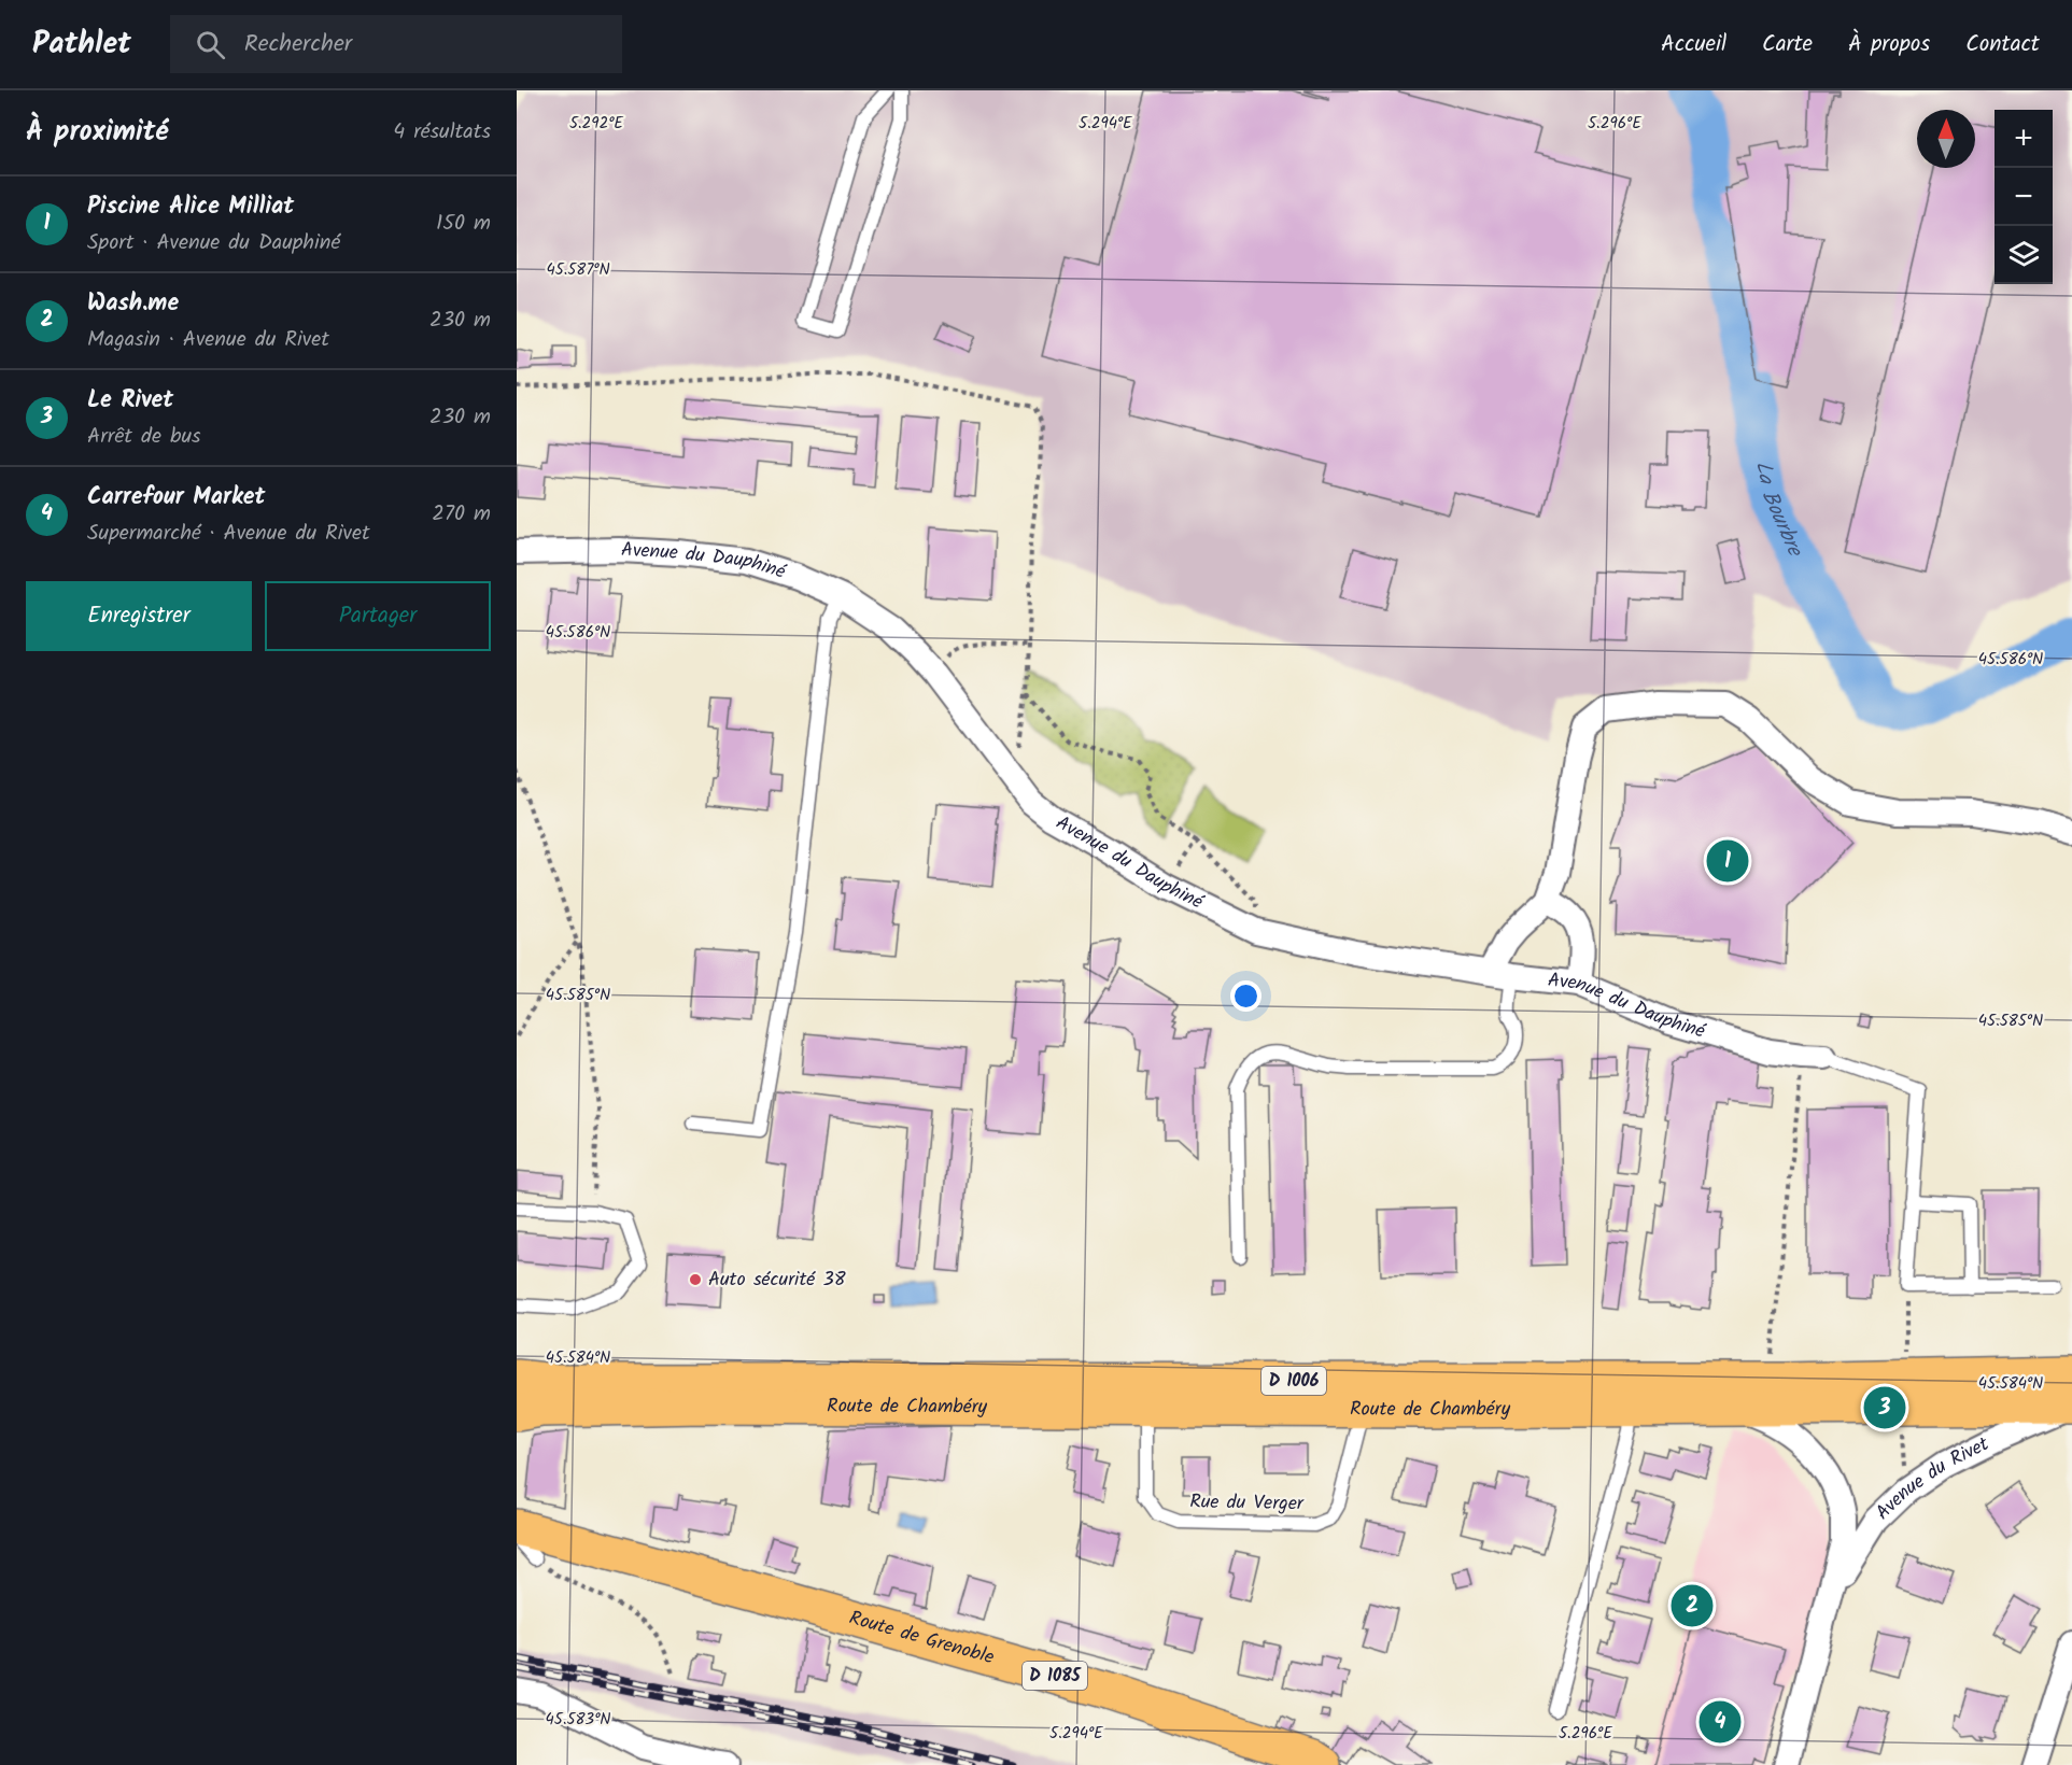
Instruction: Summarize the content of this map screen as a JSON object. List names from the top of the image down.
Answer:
{
  "streets": {
    "main road": [
      "D 1006",
      "Route de Chambéry",
      "Route de Grenoble",
      "D 1085"
    ],
    "street": ["Avenue du Dauphiné", "Avenue du Rivet"],
    "lane": ["Rue du Verger"]
  },
  "crossings": [
    ["Route de Chambéry", "Avenue du Rivet"],
    ["Route de Chambéry", "Rue du Verger"]
  ],
  "water": ["La Bourbre"],
  "places": ["Auto sécurité 38"],
  "north": "top",
  "page": {
    "header": "Pathlet",
    "search": "Rechercher",
    "nav": [
      "Accueil",
      "Carte",
      "À propos",
      "Contact"
    ],
    "heading": ["À proximité", "4 résultats"],
    "map_buttons": ["+", "−"],
    "list": [
      {
        "mark": "1",
        "name": "Piscine Alice Milliat",
        "note": "Sport · Avenue du Dauphiné",
        "value": "150 m"
      },
      {
        "mark": "2",
        "name": "Wash.me",
        "note": "Magasin · Avenue du Rivet",
        "value": "230 m"
      },
      {
        "mark": "3",
        "name": "Le Rivet",
        "note": "Arrêt de bus",
        "value": "230 m"
      },
      {
        "mark": "4",
        "name": "Carrefour Market",
        "note": "Supermarché · Avenue du Rivet",
        "value": "270 m"
      }
    ],
    "buttons": ["Enregistrer", "Partager"],
    "pins": [
      "1",
      "3",
      "2",
      "4"
    ]
  },
  "coordinates": [
    "5.292°E",
    "5.294°E",
    "5.296°E",
    "45.587°N",
    "45.586°N",
    "45.585°N",
    "45.584°N",
    "45.583°N"
  ]
}
